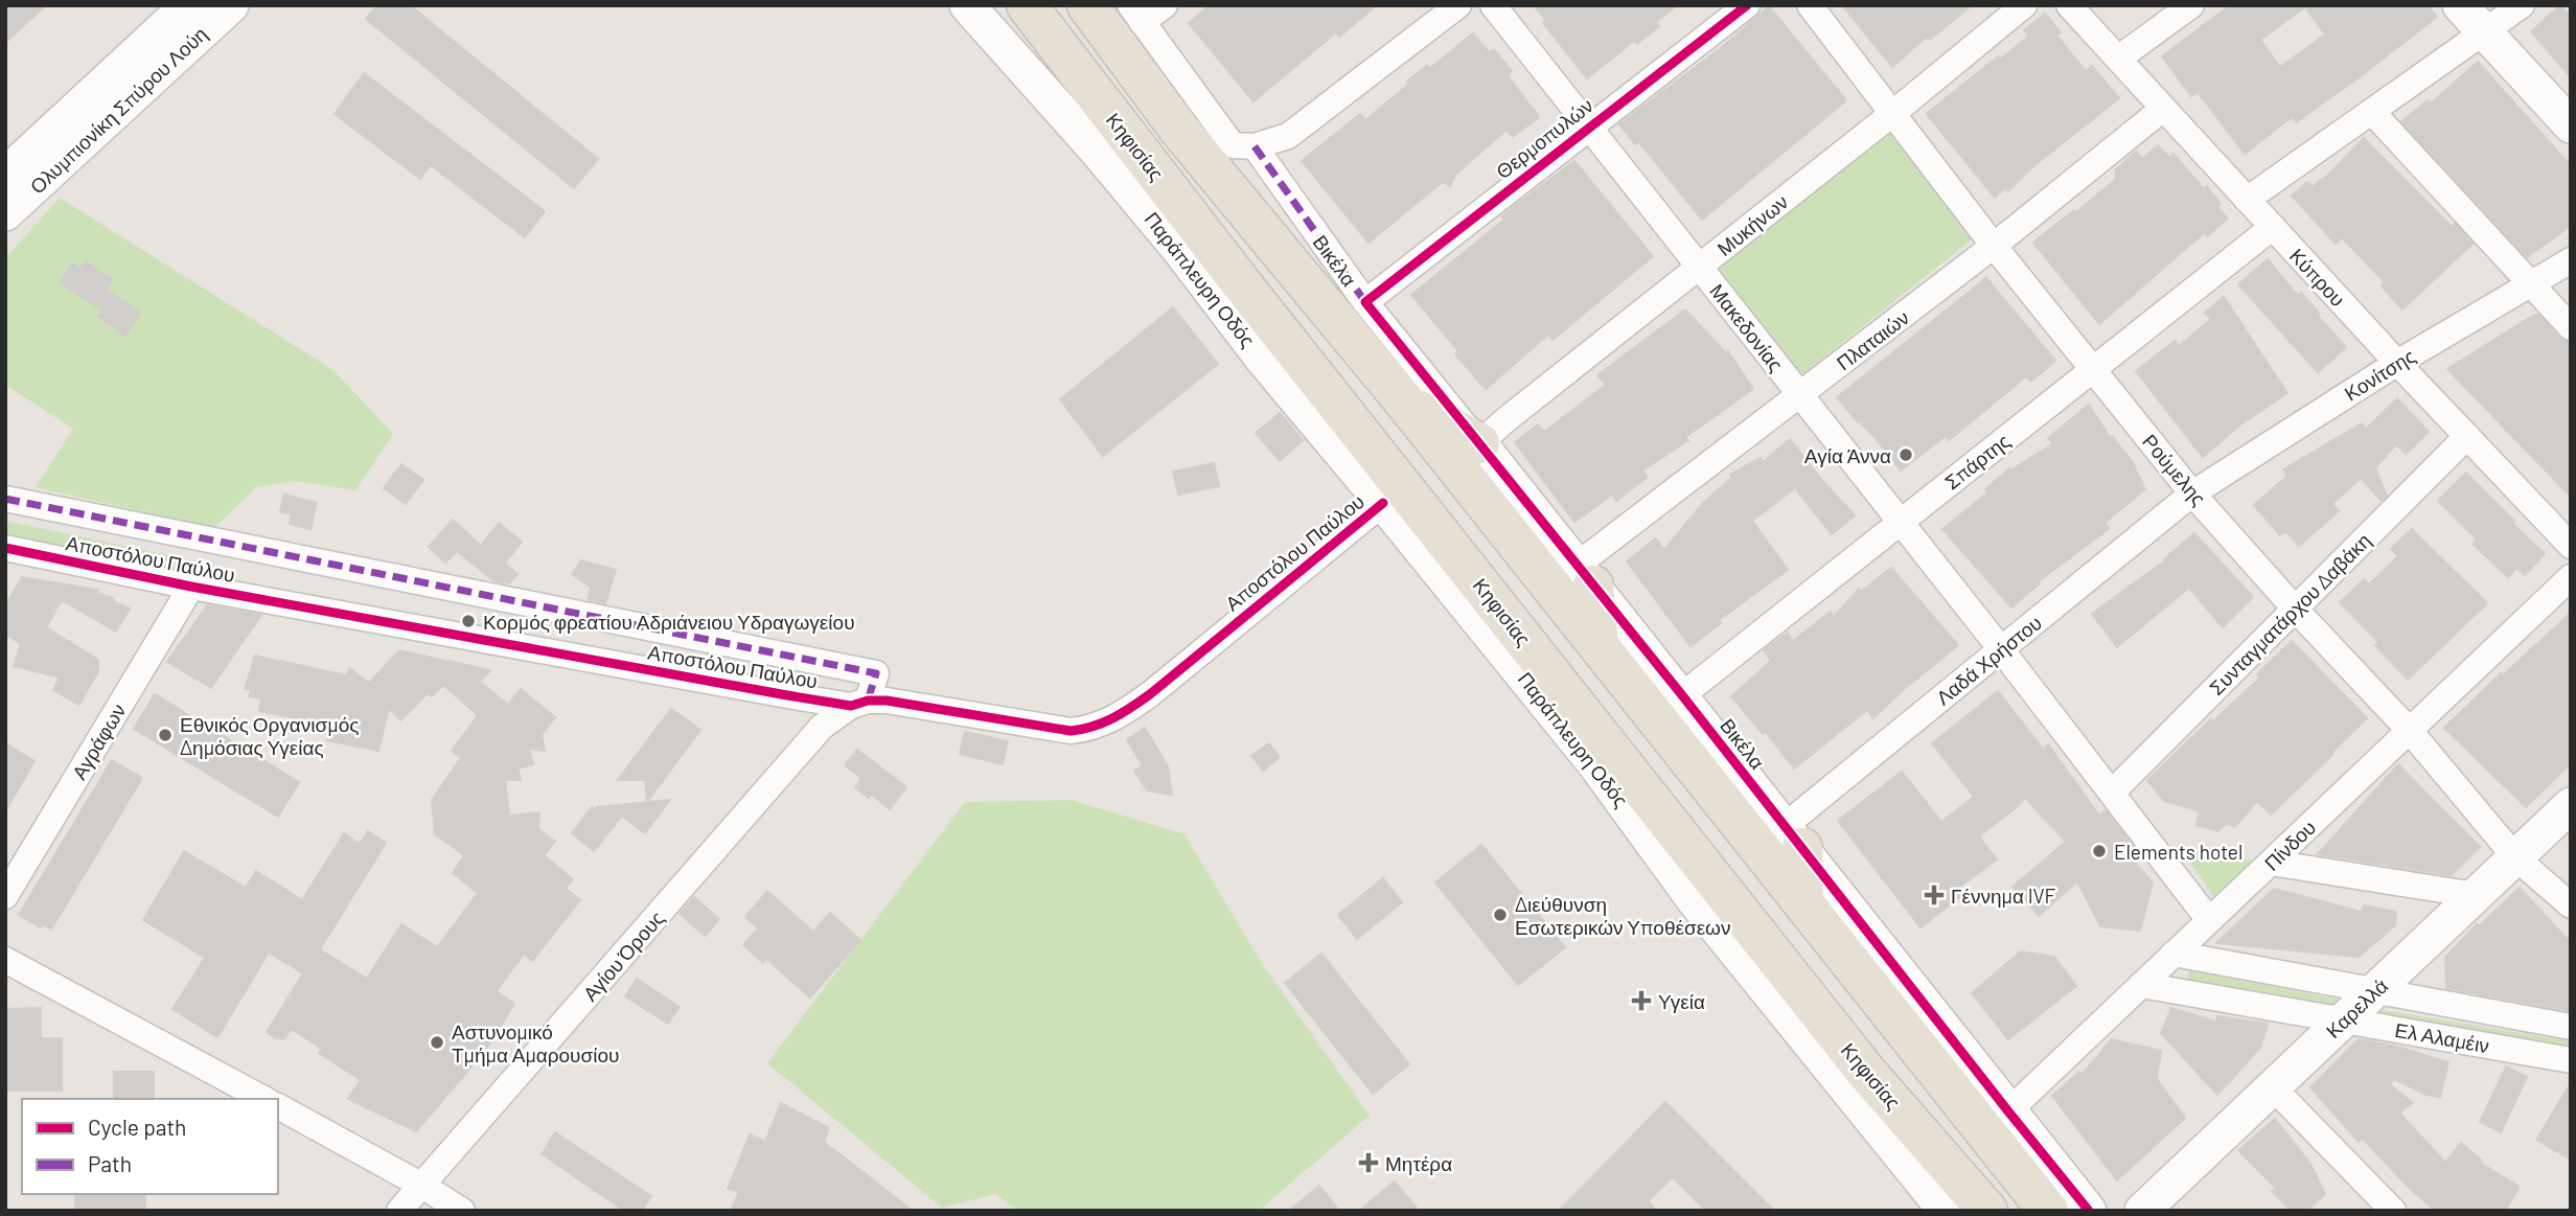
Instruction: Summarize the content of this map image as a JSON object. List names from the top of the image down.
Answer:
{
  "streets": {
    "main road": ["Κηφισίας"],
    "street": [
      "Ολυμπιονίκη Σπύρου Λούη",
      "Θερμοπυλών",
      "Μυκήνων",
      "Βικέλα",
      "Κύπρου",
      "Παράπλευρη Οδός",
      "Μακεδονίας",
      "Πλαταιών",
      "Κονίτσης",
      "Σπάρτης",
      "Ρούμελης",
      "Αποστόλου Παύλου",
      "Συνταγματάρχου Δαβάκη",
      "Λαδά Χρήστου",
      "Αγράφων",
      "Πίνδου",
      "Αγίου Όρους",
      "Καρελλά",
      "Ελ Αλαμέιν"
    ]
  },
  "crossings": [
    ["Θερμοπυλών", "Βικέλα"],
    ["Θερμοπυλών", "Μακεδονίας"],
    ["Κηφισίας", "Παράπλευρη Οδός"],
    ["Μυκήνων", "Βικέλα"],
    ["Μυκήνων", "Μακεδονίας"],
    ["Μυκήνων", "Ρούμελης"],
    ["Βικέλα", "Πλαταιών"],
    ["Βικέλα", "Σπάρτης"],
    ["Βικέλα", "Λαδά Χρήστου"],
    ["Βικέλα", "Πίνδου"],
    ["Κύπρου", "Πλαταιών"],
    ["Κύπρου", "Κονίτσης"],
    ["Κύπρου", "Σπάρτης"],
    ["Κύπρου", "Συνταγματάρχου Δαβάκη"],
    ["Παράπλευρη Οδός", "Αποστόλου Παύλου"],
    ["Μακεδονίας", "Πλαταιών"],
    ["Μακεδονίας", "Σπάρτης"],
    ["Μακεδονίας", "Συνταγματάρχου Δαβάκη"],
    ["Μακεδονίας", "Λαδά Χρήστου"],
    ["Μακεδονίας", "Πίνδου"],
    ["Πλαταιών", "Ρούμελης"],
    ["Κονίτσης", "Ρούμελης"],
    ["Κονίτσης", "Λαδά Χρήστου"],
    ["Σπάρτης", "Ρούμελης"],
    ["Ρούμελης", "Συνταγματάρχου Δαβάκη"],
    ["Ρούμελης", "Λαδά Χρήστου"],
    ["Ρούμελης", "Πίνδου"],
    ["Ρούμελης", "Καρελλά"],
    ["Αποστόλου Παύλου", "Αγράφων"],
    ["Αποστόλου Παύλου", "Αγίου Όρους"],
    ["Πίνδου", "Ελ Αλαμέιν"],
    ["Καρελλά", "Ελ Αλαμέιν"]
  ],
  "places": {
    "other": [
      "Αγία Άννα",
      "Κορμός φρεατίου Αδριάνειου Υδραγωγείου",
      "Εθνικός Οργανισμός Δημόσιας Υγείας",
      "Elements hotel",
      "Διεύθυνση Εσωτερικών Υποθέσεων",
      "Αστυνομικό Τμήμα Αμαρουσίου"
    ],
    "health": ["Γέννημα IVF", "Υγεία", "Μητέρα"]
  },
  "legend": ["Cycle path", "Path"]
}
